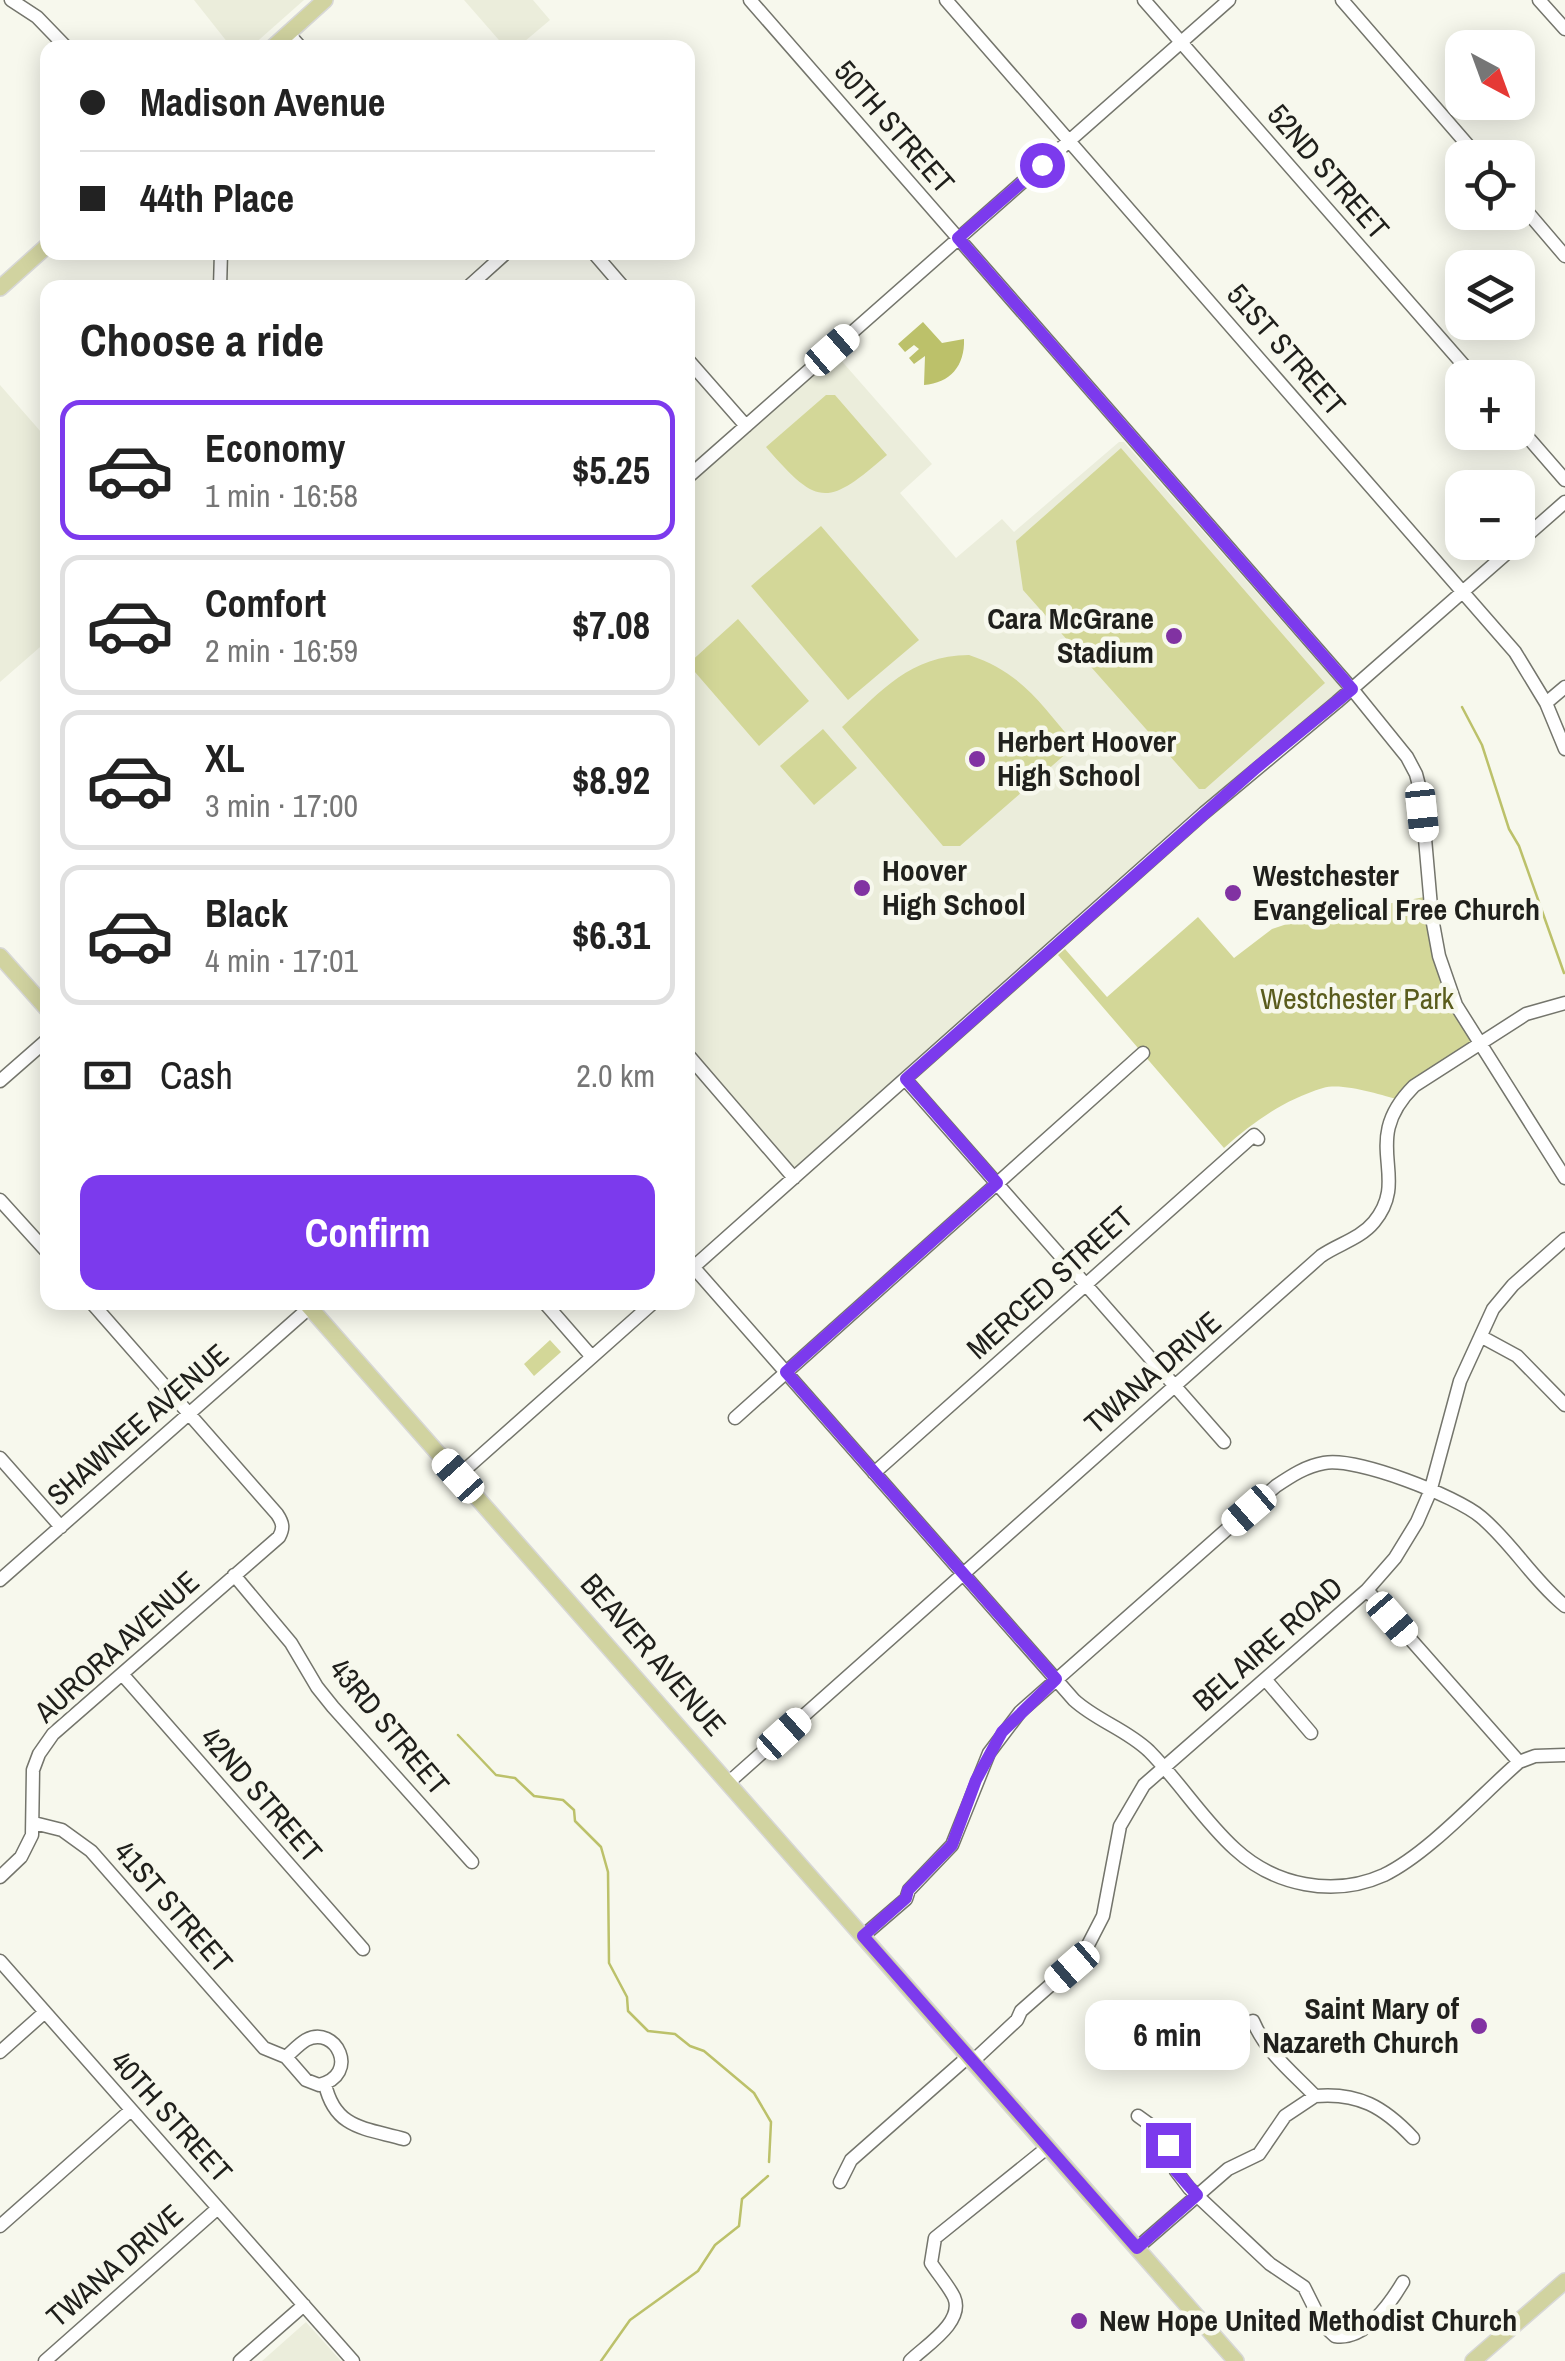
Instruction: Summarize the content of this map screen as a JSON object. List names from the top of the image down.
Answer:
{
  "streets": {
    "main road": ["BEAVER AVENUE"],
    "street": [
      "50TH STREET",
      "52ND STREET",
      "51ST STREET",
      "MERCED STREET",
      "TWANA DRIVE",
      "SHAWNEE AVENUE",
      "BEL AIRE ROAD",
      "AURORA AVENUE",
      "43RD STREET",
      "42ND STREET",
      "41ST STREET",
      "40TH STREET"
    ]
  },
  "crossings": [
    ["50TH STREET", "TWANA DRIVE"],
    ["TWANA DRIVE", "BEAVER AVENUE"],
    ["TWANA DRIVE", "40TH STREET"],
    ["SHAWNEE AVENUE", "AURORA AVENUE"],
    ["BEL AIRE ROAD", "BEAVER AVENUE"],
    ["AURORA AVENUE", "43RD STREET"],
    ["AURORA AVENUE", "42ND STREET"],
    ["AURORA AVENUE", "41ST STREET"]
  ],
  "parks": ["Westchester Park"],
  "places": [
    "Cara McGrane Stadium",
    "Herbert Hoover High School",
    "Hoover High School",
    "Westchester Evangelical Free Church",
    "Saint Mary of Nazareth Church",
    "New Hope United Methodist Church"
  ],
  "north": "bottom right",
  "page": {
    "map_buttons": ["+", "−"],
    "banner": ["Madison Avenue", "44th Place"],
    "heading": "Choose a ride",
    "list": [
      {
        "name": "Economy",
        "note": "1 min · 16:58",
        "value": "$5.25"
      },
      {
        "name": "Comfort",
        "note": "2 min · 16:59",
        "value": "$7.08"
      },
      {
        "name": "XL",
        "note": "3 min · 17:00",
        "value": "$8.92"
      },
      {
        "name": "Black",
        "note": "4 min · 17:01",
        "value": "$6.31"
      }
    ],
    "pay": ["Cash", "2.0 km"],
    "buttons": "Confirm",
    "bubble": "6 min"
  }
}
